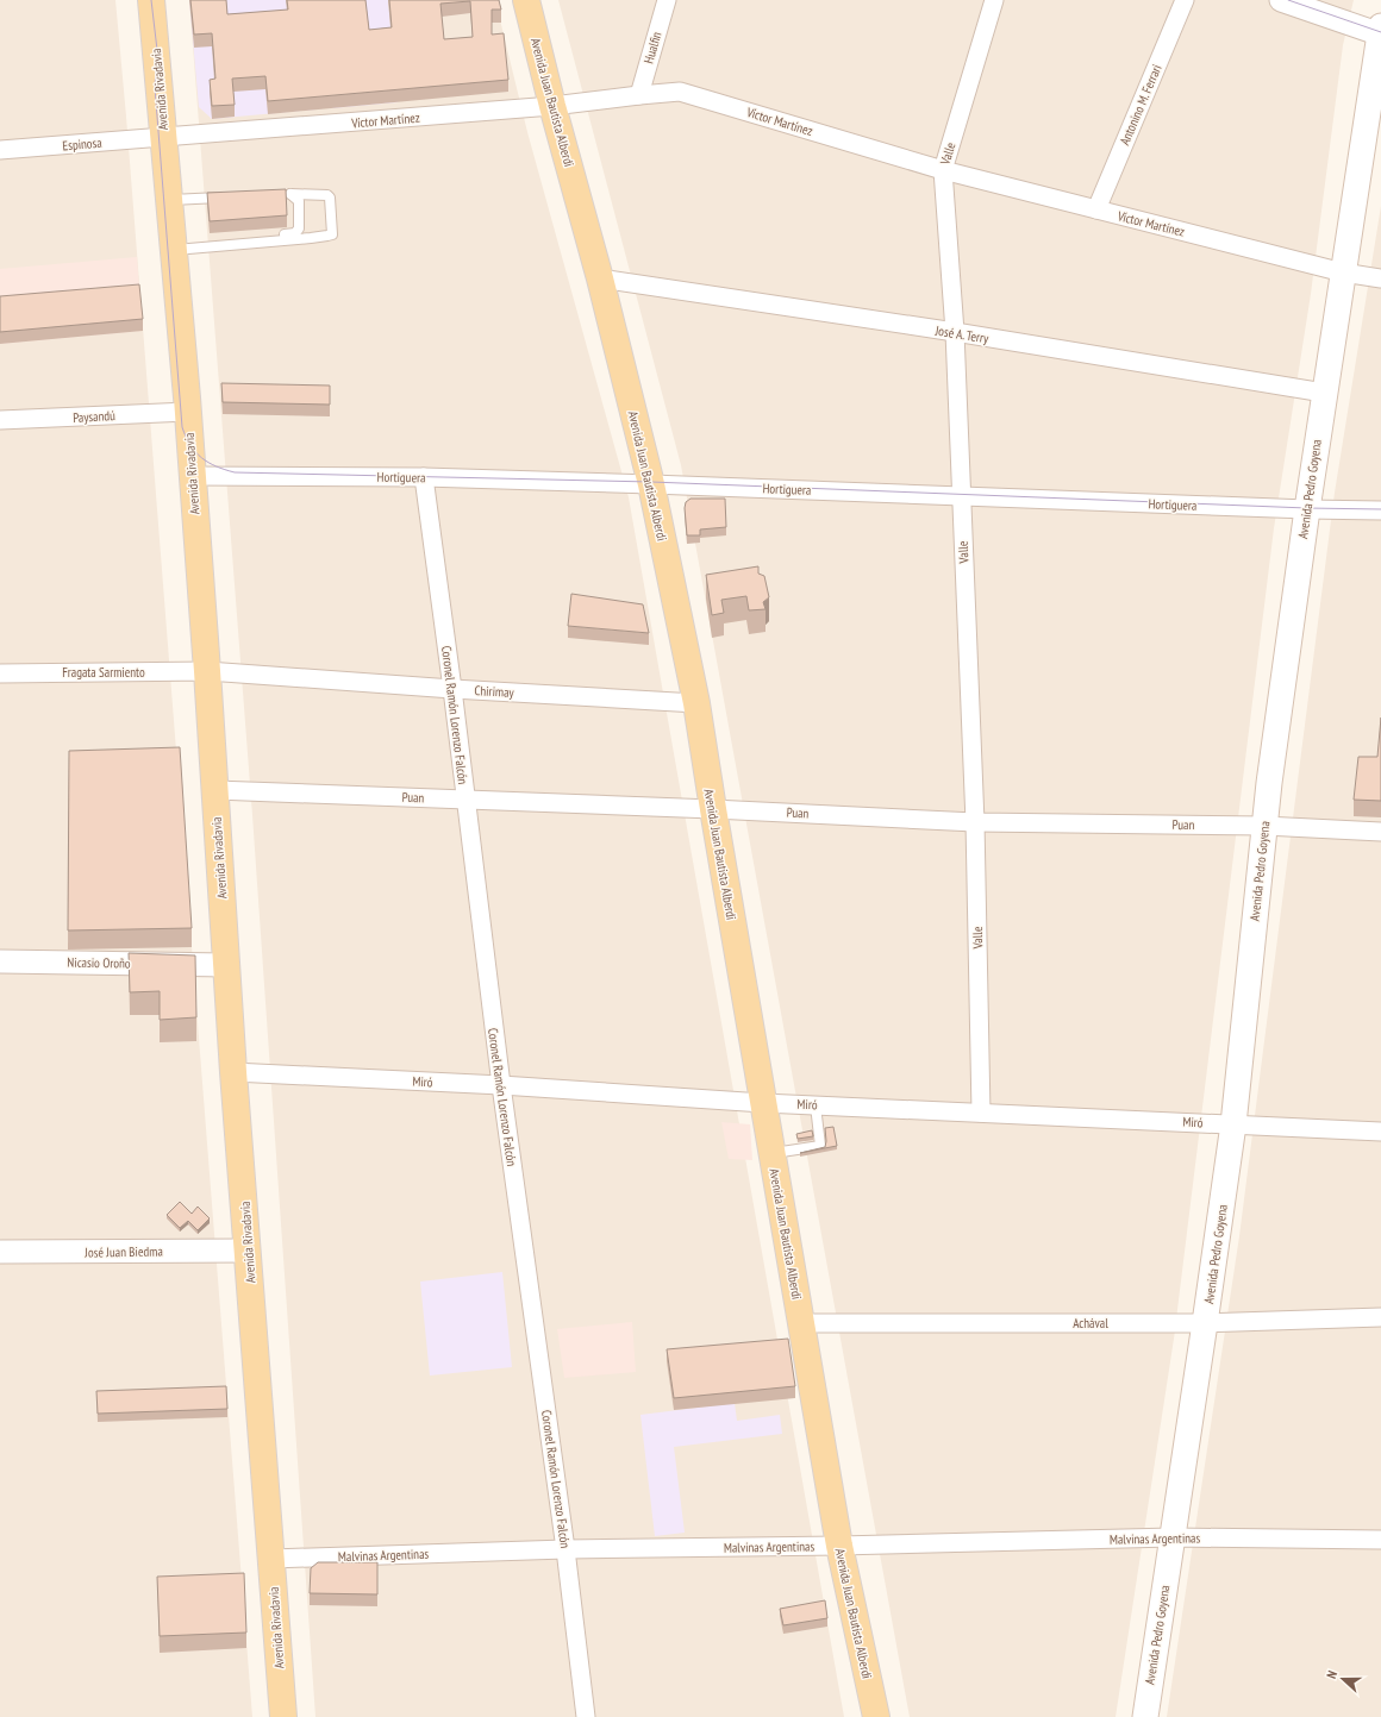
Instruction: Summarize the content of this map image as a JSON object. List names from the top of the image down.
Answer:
{
  "streets": {
    "main road": ["Avenida Rivadavia", "Avenida Juan Bautista Alberdi", "Avenida Pedro Goyena"],
    "street": [
      "Hualfin",
      "Antonino M. Ferrari",
      "Víctor Martínez",
      "Espinosa",
      "Valle",
      "José A. Terry",
      "Paysandú",
      "Hortiguera",
      "Fragata Sarmiento",
      "Chirimay",
      "Coronel Ramón Lorenzo Falcón",
      "Puan",
      "Nicasio Oroño",
      "Miró",
      "José Juan Biedma",
      "Achával",
      "Malvinas Argentinas"
    ]
  },
  "crossings": [
    ["Hualfin", "Víctor Martínez"],
    ["Avenida Rivadavia", "Víctor Martínez"],
    ["Avenida Rivadavia", "Espinosa"],
    ["Avenida Rivadavia", "Paysandú"],
    ["Avenida Rivadavia", "Hortiguera"],
    ["Avenida Rivadavia", "Fragata Sarmiento"],
    ["Avenida Rivadavia", "Chirimay"],
    ["Avenida Rivadavia", "Puan"],
    ["Avenida Rivadavia", "Nicasio Oroño"],
    ["Avenida Rivadavia", "Miró"],
    ["Avenida Rivadavia", "José Juan Biedma"],
    ["Avenida Rivadavia", "Malvinas Argentinas"],
    ["Avenida Juan Bautista Alberdi", "Víctor Martínez"],
    ["Avenida Juan Bautista Alberdi", "José A. Terry"],
    ["Avenida Juan Bautista Alberdi", "Hortiguera"],
    ["Avenida Juan Bautista Alberdi", "Chirimay"],
    ["Avenida Juan Bautista Alberdi", "Puan"],
    ["Avenida Juan Bautista Alberdi", "Miró"],
    ["Avenida Juan Bautista Alberdi", "Achával"],
    ["Avenida Juan Bautista Alberdi", "Malvinas Argentinas"],
    ["Antonino M. Ferrari", "Víctor Martínez"],
    ["Víctor Martínez", "Espinosa"],
    ["Víctor Martínez", "Valle"],
    ["Víctor Martínez", "Avenida Pedro Goyena"],
    ["Valle", "José A. Terry"],
    ["Valle", "Hortiguera"],
    ["Valle", "Puan"],
    ["Valle", "Miró"],
    ["José A. Terry", "Avenida Pedro Goyena"],
    ["Hortiguera", "Avenida Pedro Goyena"],
    ["Hortiguera", "Coronel Ramón Lorenzo Falcón"],
    ["Avenida Pedro Goyena", "Puan"],
    ["Avenida Pedro Goyena", "Miró"],
    ["Avenida Pedro Goyena", "Achával"],
    ["Avenida Pedro Goyena", "Malvinas Argentinas"],
    ["Fragata Sarmiento", "Chirimay"],
    ["Chirimay", "Coronel Ramón Lorenzo Falcón"],
    ["Coronel Ramón Lorenzo Falcón", "Puan"],
    ["Coronel Ramón Lorenzo Falcón", "Miró"],
    ["Coronel Ramón Lorenzo Falcón", "Malvinas Argentinas"]
  ],
  "north": "left"
}
